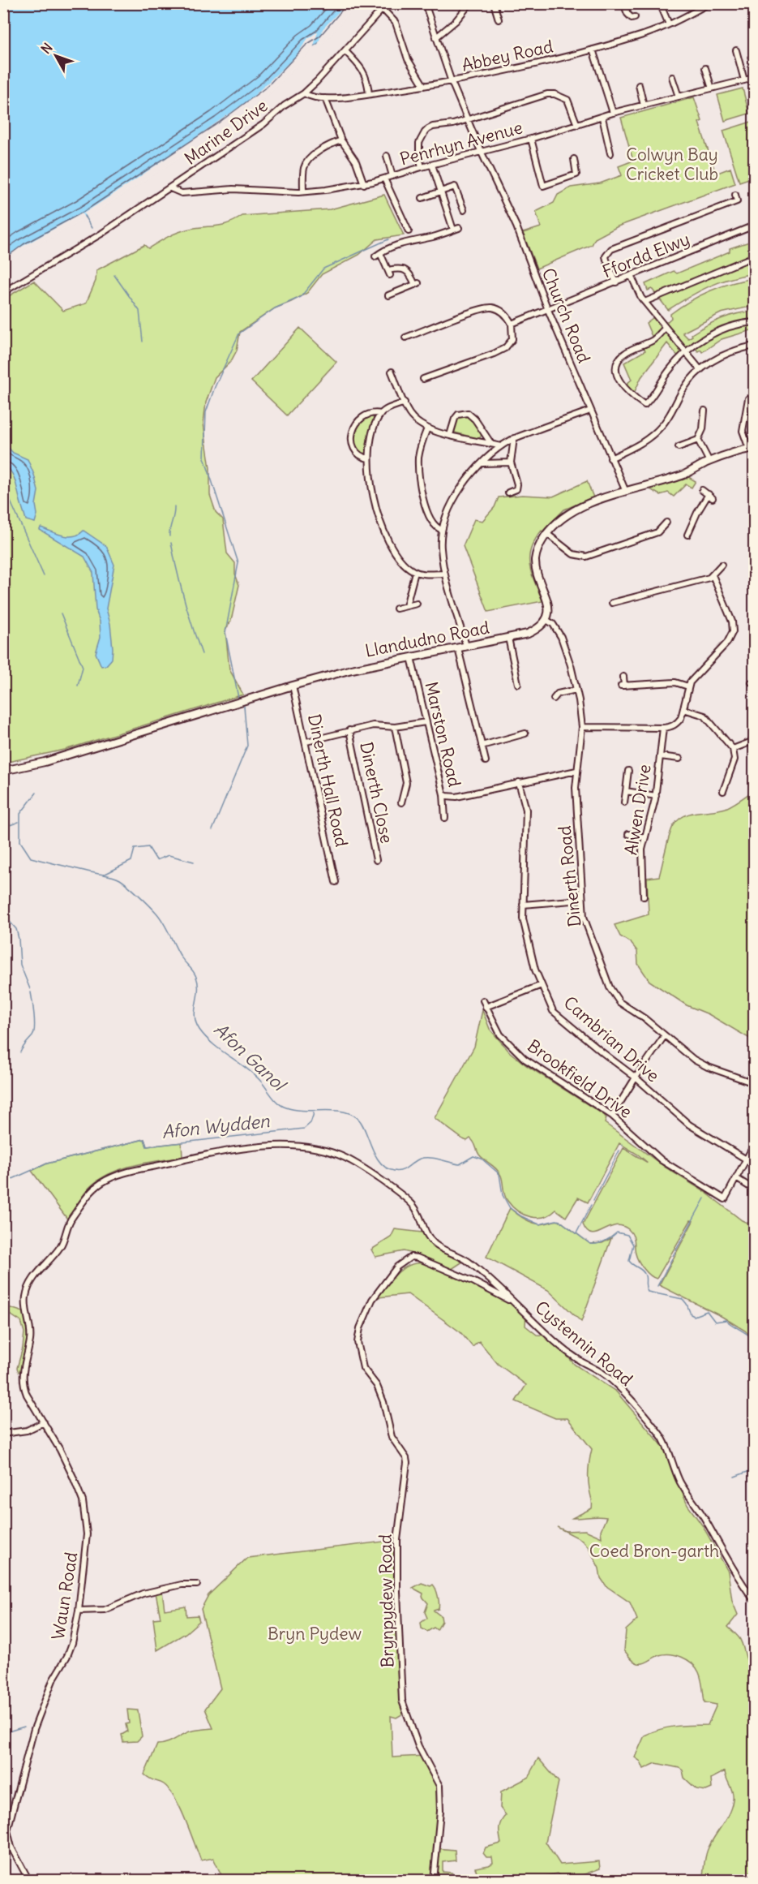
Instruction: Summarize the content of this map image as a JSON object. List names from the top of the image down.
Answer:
{
  "streets": {
    "main road": ["Llandudno Road"],
    "street": [
      "Abbey Road",
      "Marine Drive",
      "Penrhyn Avenue",
      "Ffordd Elwy",
      "Church Road",
      "Marston Road",
      "Dinerth Hall Road",
      "Dinerth Close",
      "Alwen Drive",
      "Dinerth Road",
      "Cambrian Drive",
      "Brookfield Drive",
      "Cystennin Road",
      "Waun Road",
      "Brynpydew Road"
    ]
  },
  "crossings": [
    ["Abbey Road", "Marine Drive"],
    ["Abbey Road", "Church Road"],
    ["Marine Drive", "Penrhyn Avenue"],
    ["Penrhyn Avenue", "Church Road"],
    ["Ffordd Elwy", "Church Road"],
    ["Llandudno Road", "Marston Road"],
    ["Llandudno Road", "Dinerth Hall Road"],
    ["Llandudno Road", "Dinerth Road"],
    ["Cystennin Road", "Waun Road"],
    ["Cystennin Road", "Brynpydew Road"],
    ["Waun Road", "Brynpydew Road"]
  ],
  "water": ["Afon Ganol", "Afon Wydden"],
  "parks": ["Colwyn Bay Cricket Club", "Coed Bron-garth", "Bryn Pydew"],
  "north": "top left"
}
